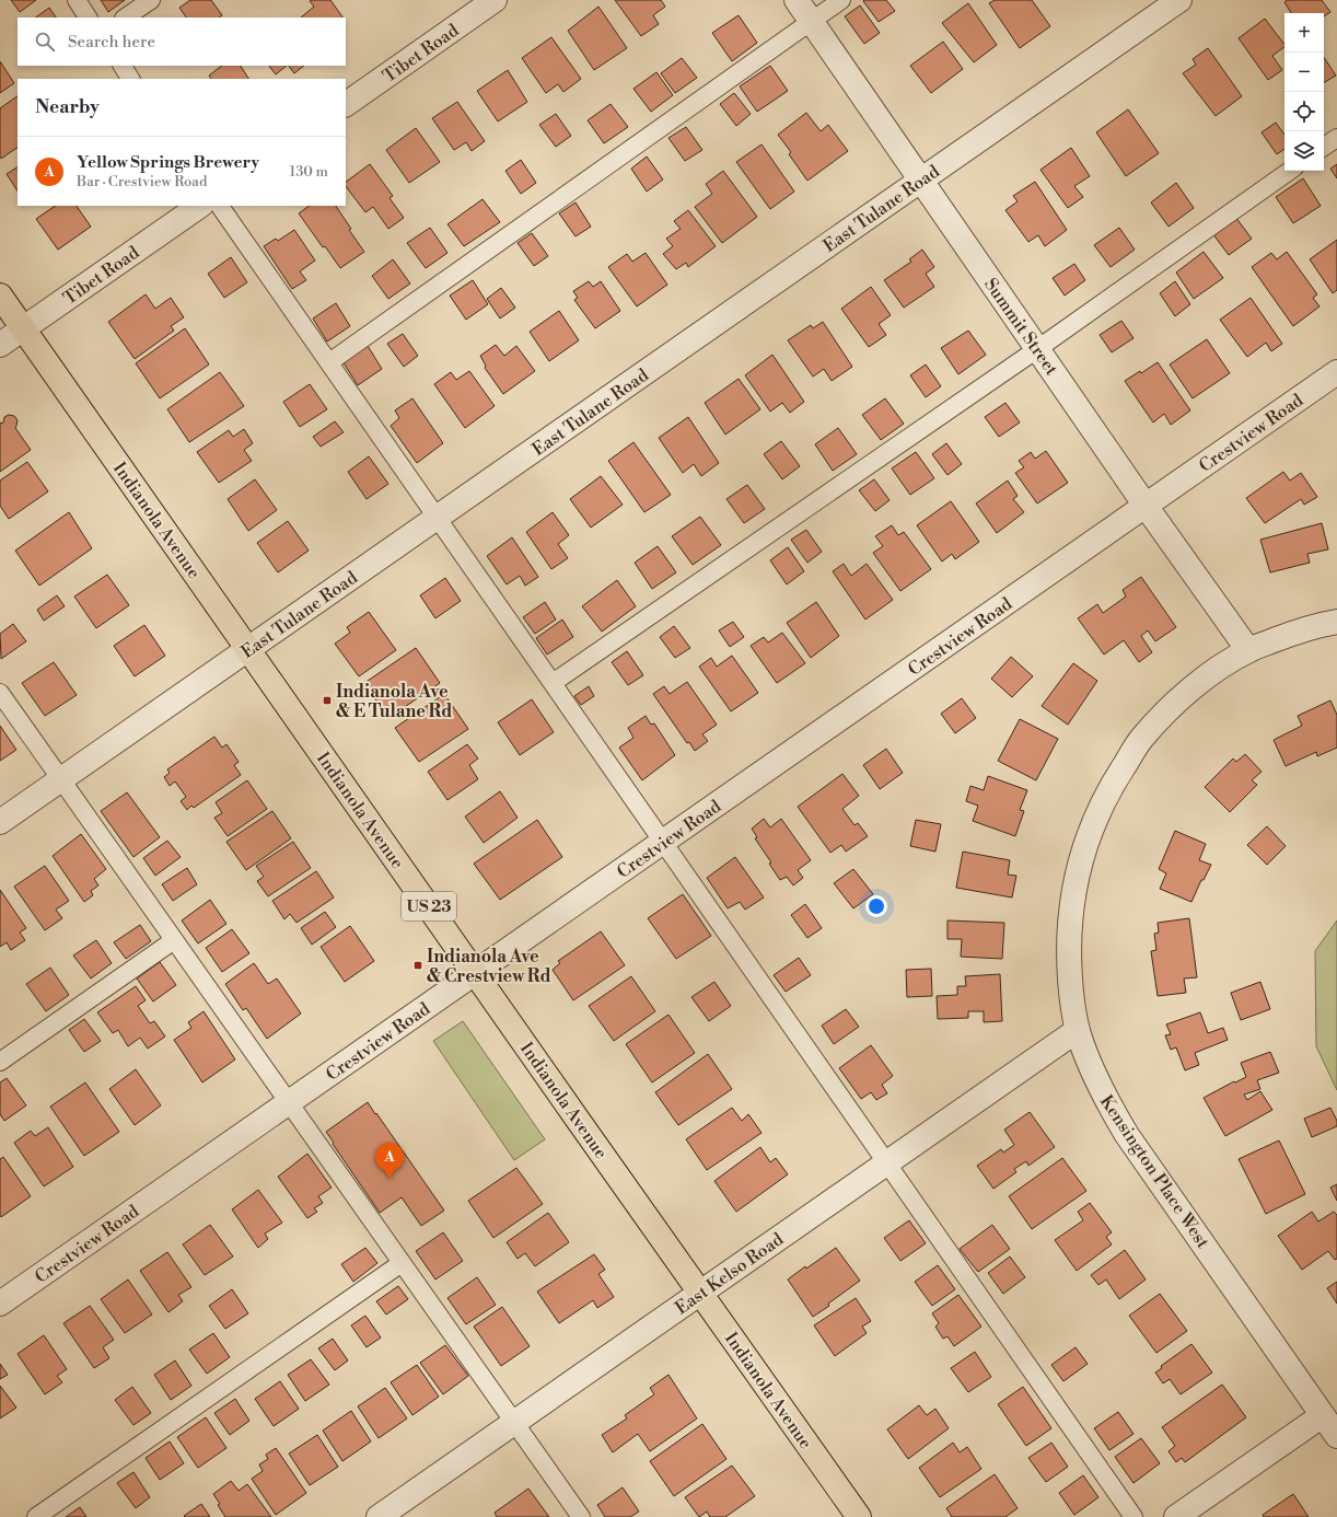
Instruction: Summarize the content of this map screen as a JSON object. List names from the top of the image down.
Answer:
{
  "streets": {
    "main road": ["Indianola Avenue", "US 23"],
    "street": [
      "Tibet Road",
      "East Tulane Road",
      "Summit Street",
      "Crestview Road",
      "Kensington Place West",
      "East Kelso Road"
    ]
  },
  "crossings": [
    ["Tibet Road", "Indianola Avenue"],
    ["East Tulane Road", "Summit Street"],
    ["East Tulane Road", "Indianola Avenue"],
    ["Summit Street", "Crestview Road"],
    ["Summit Street", "Kensington Place West"],
    ["Crestview Road", "Indianola Avenue"],
    ["Indianola Avenue", "East Kelso Road"],
    ["Kensington Place West", "East Kelso Road"]
  ],
  "places": {
    "transit": ["Indianola Ave & E Tulane Rd", "Indianola Ave & Crestview Rd"]
  },
  "page": {
    "map_buttons": ["+", "−"],
    "search": "Search here",
    "heading": "Nearby",
    "list": [
      {
        "mark": "A",
        "name": "Yellow Springs Brewery",
        "note": "Bar · Crestview Road",
        "value": "130 m"
      }
    ],
    "pins": "A"
  }
}
